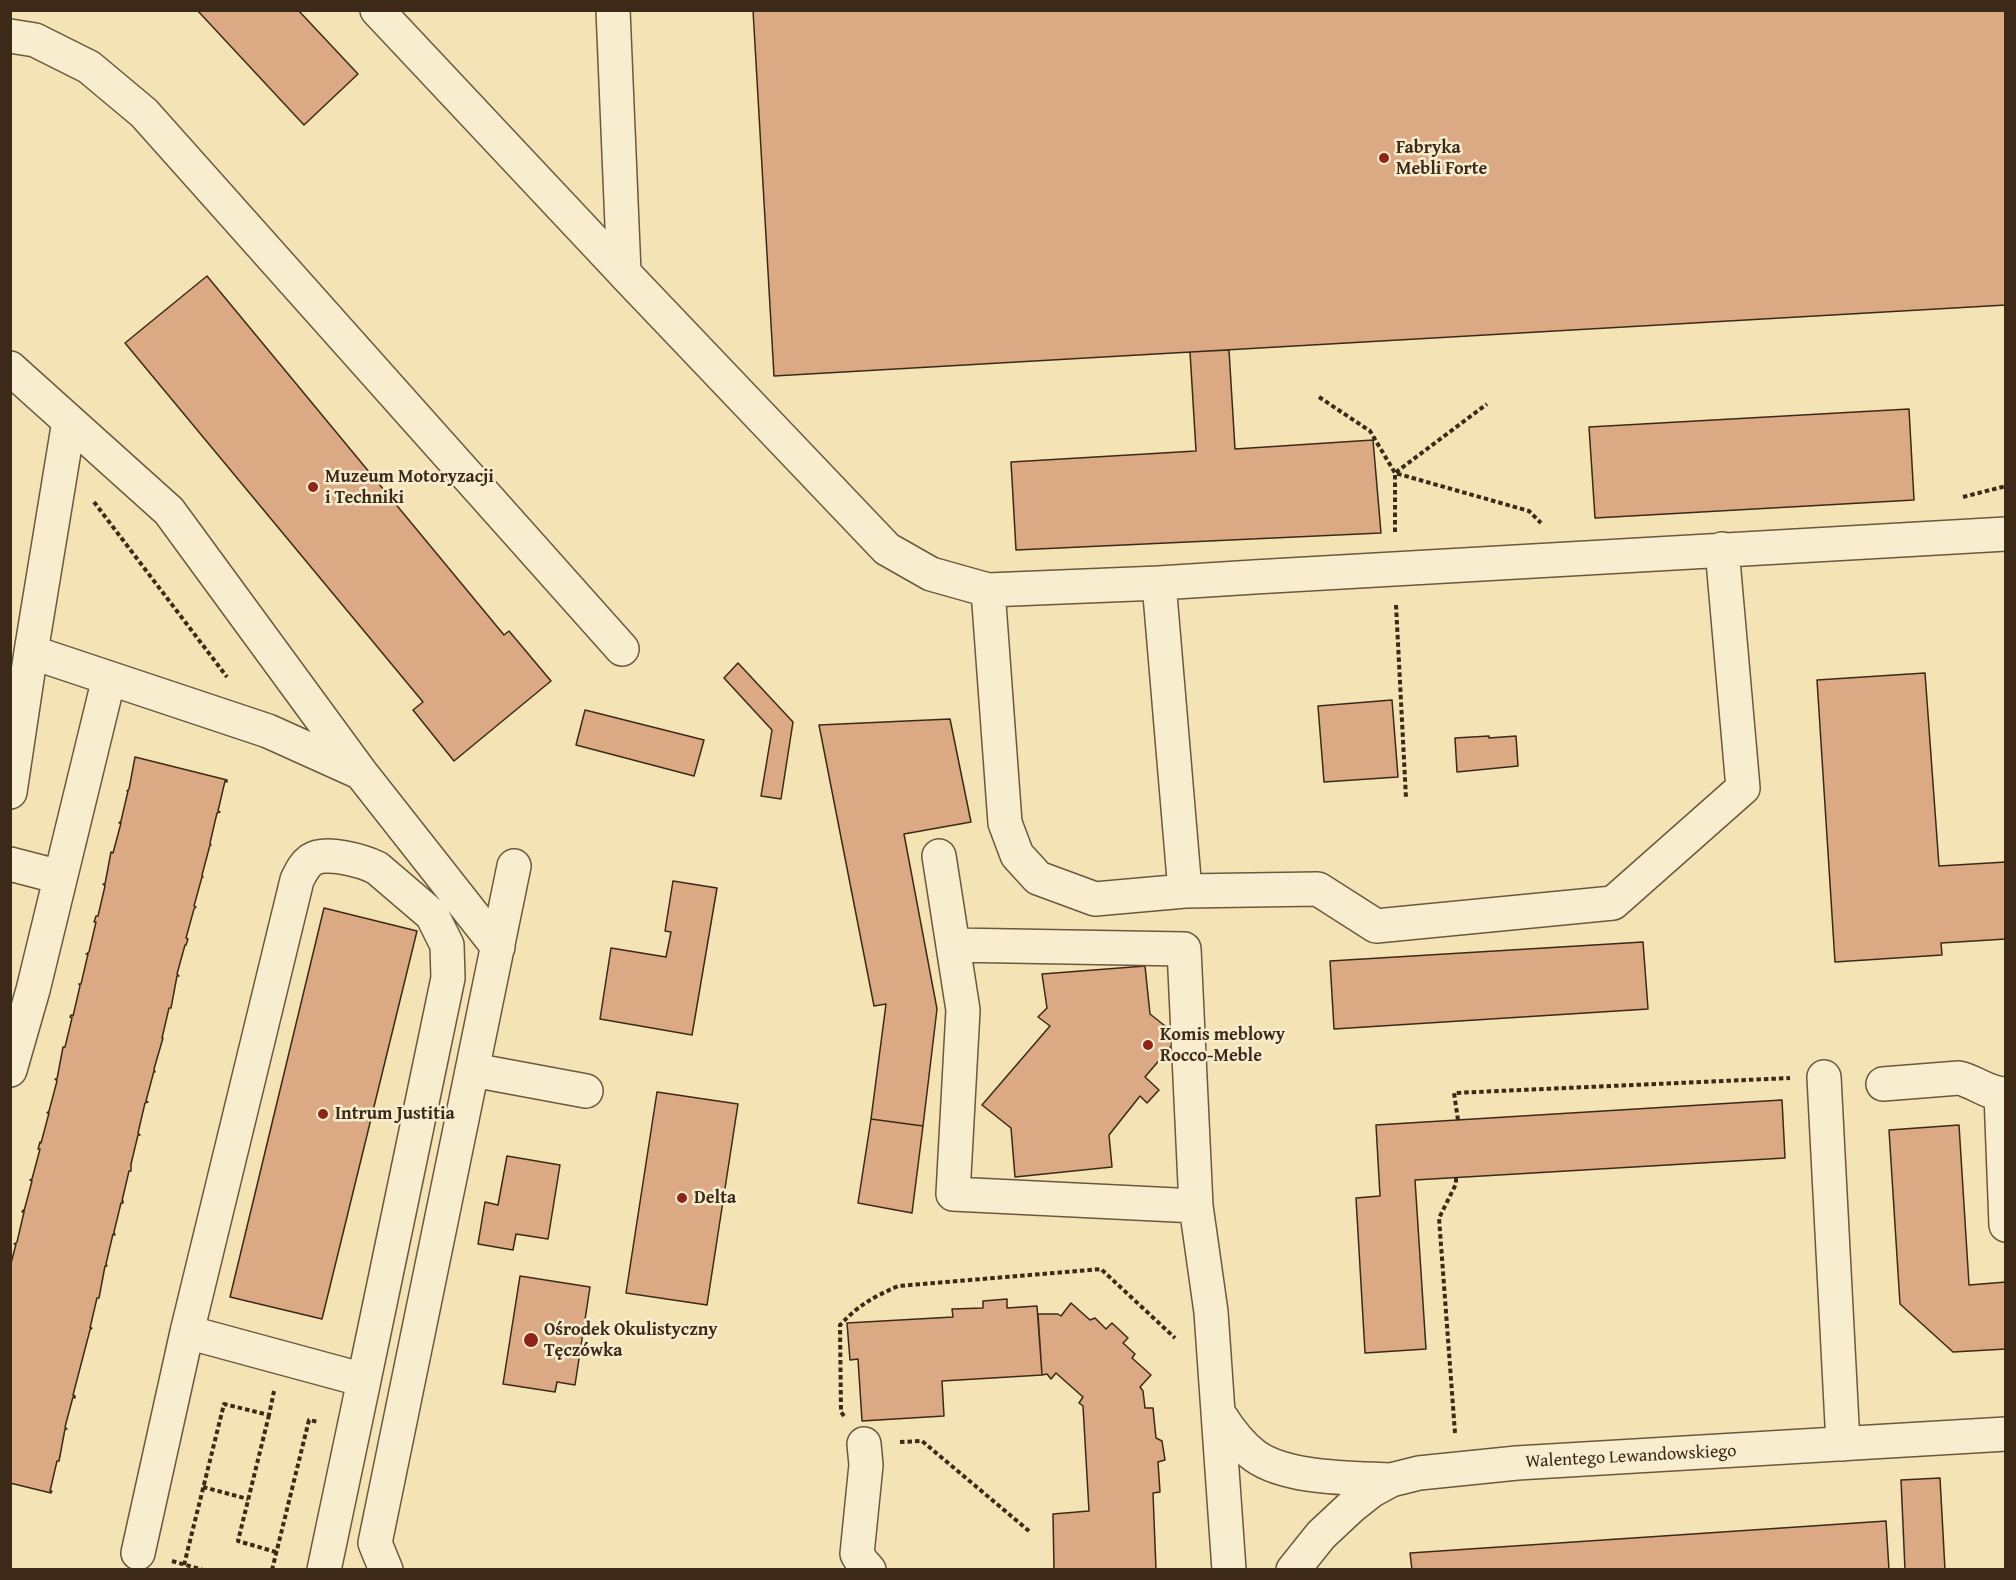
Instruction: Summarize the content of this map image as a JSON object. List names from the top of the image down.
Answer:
{
  "streets": {
    "street": ["Walentego Lewandowskiego"]
  },
  "places": [
    "Fabryka Mebli Forte",
    "Muzeum Motoryzacji i Techniki",
    "Komis meblowy Rocco-Meble",
    "Intrum Justitia",
    "Delta",
    "Ośrodek Okulistyczny Tęczówka"
  ]
}
